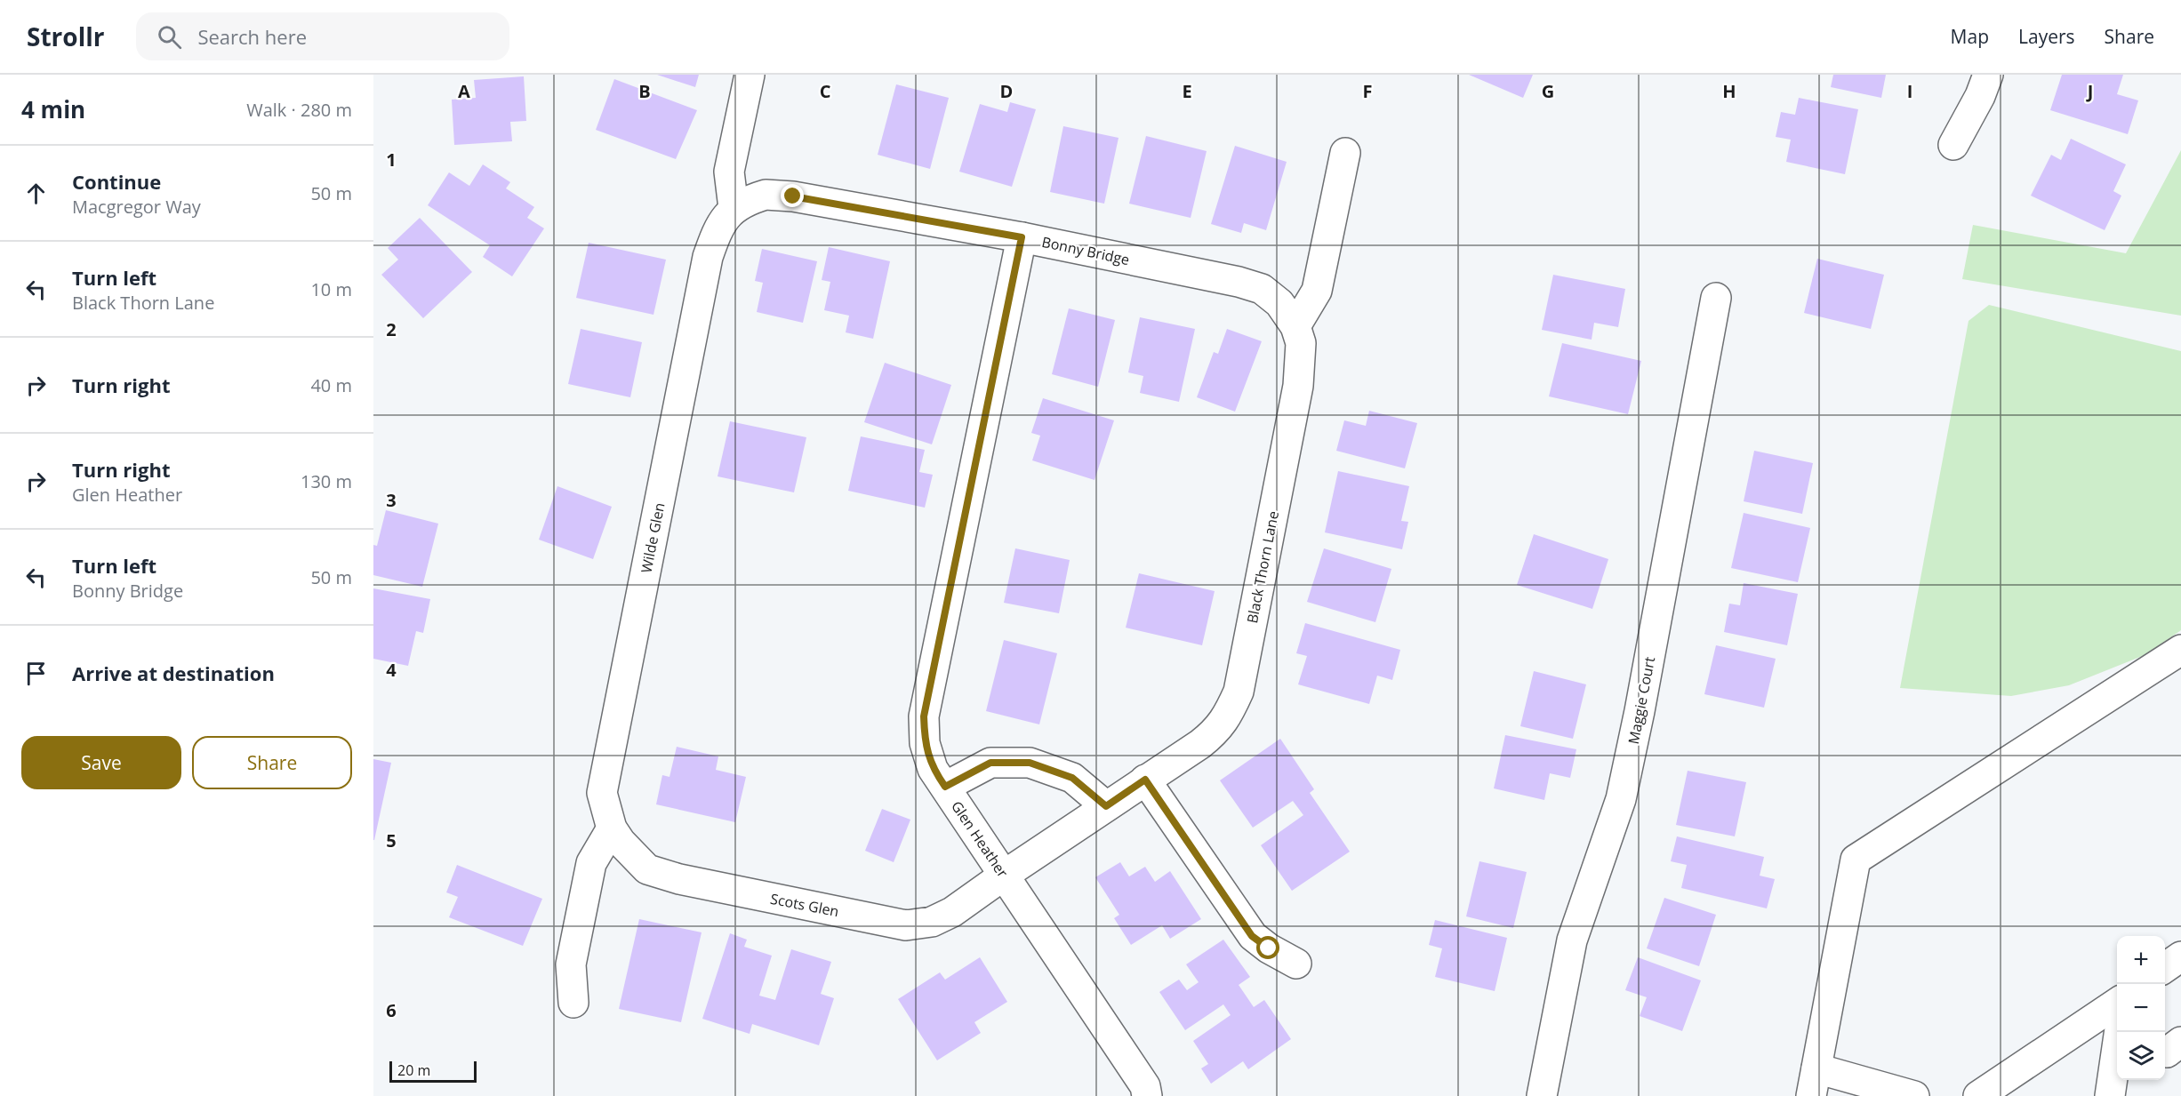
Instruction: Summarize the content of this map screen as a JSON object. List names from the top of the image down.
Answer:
{
  "streets": {
    "street": [
      "Bonny Bridge",
      "Wilde Glen",
      "Black Thorn Lane",
      "Maggie Court",
      "Glen Heather",
      "Scots Glen"
    ]
  },
  "crossings": [
    ["Bonny Bridge", "Wilde Glen"],
    ["Bonny Bridge", "Black Thorn Lane"],
    ["Bonny Bridge", "Glen Heather"],
    ["Wilde Glen", "Scots Glen"],
    ["Black Thorn Lane", "Glen Heather"],
    ["Black Thorn Lane", "Scots Glen"],
    ["Glen Heather", "Scots Glen"]
  ],
  "scale_bar": "20 m",
  "page": {
    "header": "Strollr",
    "search": "Search here",
    "nav": ["Map", "Layers", "Share"],
    "heading": ["4 min", "Walk · 280 m"],
    "list": [
      ["Continue", "Macgregor Way", "50 m"],
      ["Turn left", "Black Thorn Lane", "10 m"],
      ["Turn right", "40 m"],
      ["Turn right", "Glen Heather", "130 m"],
      ["Turn left", "Bonny Bridge", "50 m"],
      "Arrive at destination"
    ],
    "buttons": ["Save", "Share"],
    "map_buttons": ["+", "−"],
    "scale": "20 m"
  },
  "grid": {
    "columns": [
      "A",
      "B",
      "C",
      "D",
      "E",
      "F",
      "G",
      "H",
      "I",
      "J"
    ],
    "rows": [
      "1",
      "2",
      "3",
      "4",
      "5",
      "6"
    ]
  }
}
